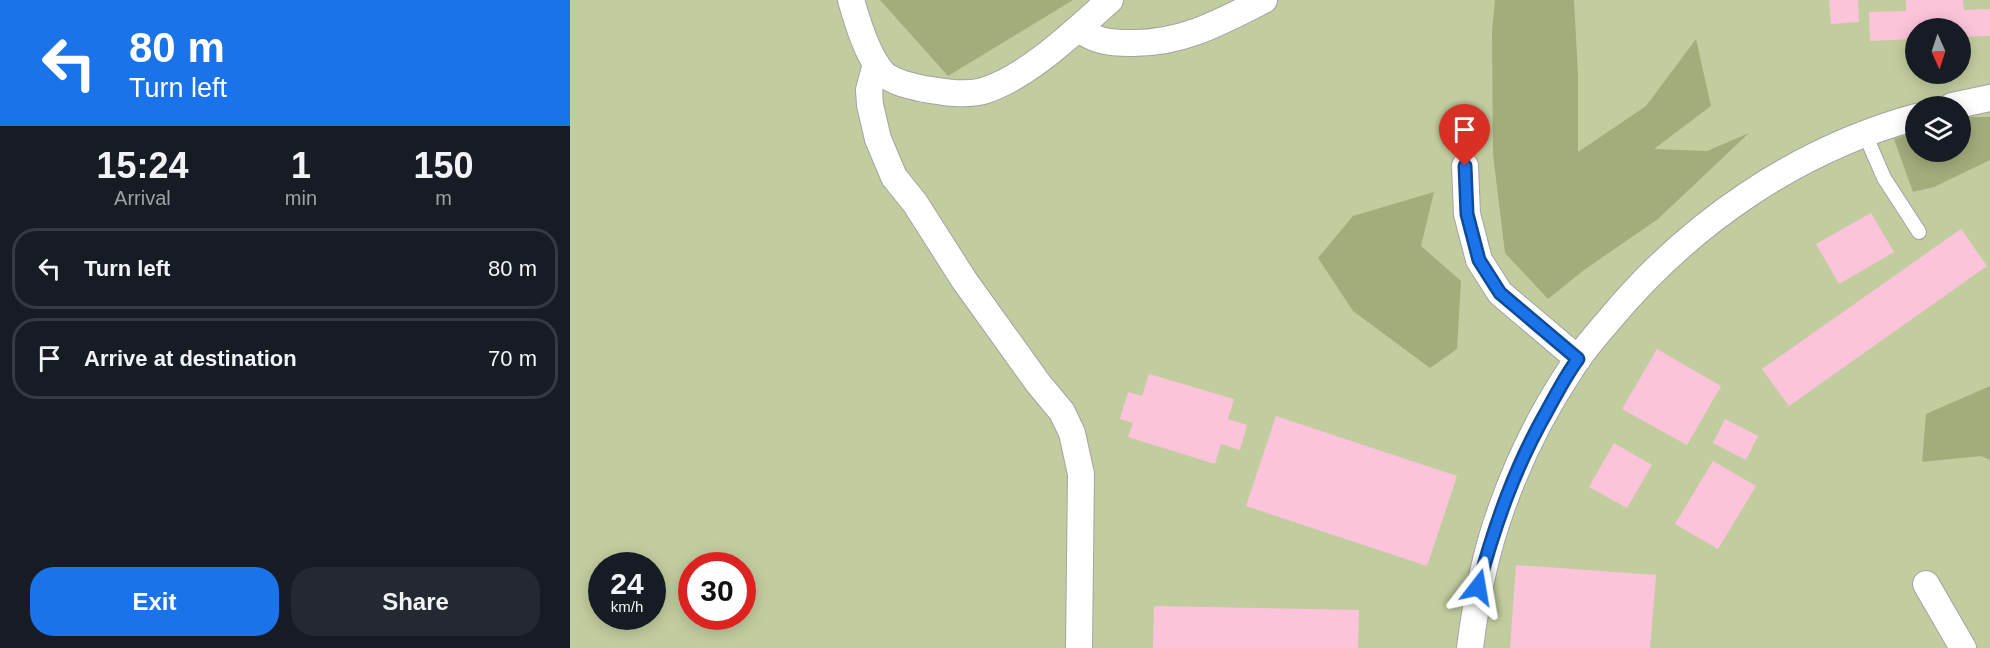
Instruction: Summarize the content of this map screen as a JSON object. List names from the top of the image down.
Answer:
{
  "north": "bottom",
  "page": {
    "turn": ["80 m", "Turn left"],
    "eta": [
      "15:24",
      "Arrival",
      "1",
      "min",
      "150",
      "m"
    ],
    "list": [
      {
        "name": "Turn left",
        "value": "80 m"
      },
      {
        "name": "Arrive at destination",
        "value": "70 m"
      }
    ],
    "speed": "24 km/h",
    "limit": "30",
    "buttons": ["Exit", "Share"]
  }
}
